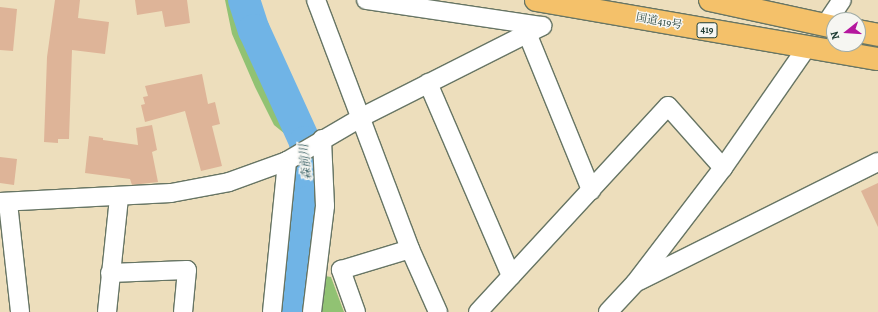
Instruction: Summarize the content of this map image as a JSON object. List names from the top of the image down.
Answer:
{
  "streets": {
    "highway": ["国道419号", "419"]
  },
  "water": ["森前川"],
  "north": "left"
}
